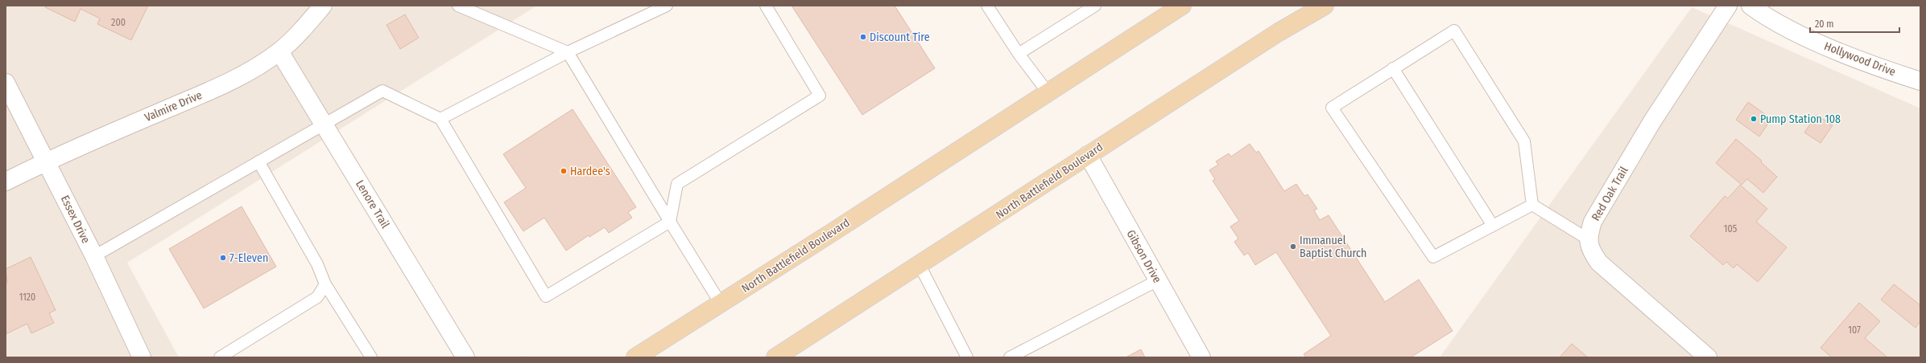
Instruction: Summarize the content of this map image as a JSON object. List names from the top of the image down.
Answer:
{
  "streets": {
    "main road": ["North Battlefield Boulevard"],
    "street": [
      "Hollywood Drive",
      "Valmire Drive",
      "Red Oak Trail",
      "Lenore Trail",
      "Essex Drive",
      "Gibson Drive"
    ]
  },
  "crossings": [
    ["Valmire Drive", "Lenore Trail"],
    ["Valmire Drive", "Essex Drive"],
    ["North Battlefield Boulevard", "Gibson Drive"]
  ],
  "places": [
    "Discount Tire",
    "Pump Station 108",
    "Hardee's",
    "Immanuel Baptist Church",
    "7-Eleven"
  ],
  "house_numbers": [
    "200",
    "105",
    "1120",
    "107"
  ],
  "scale_bar": "20 m"
}
